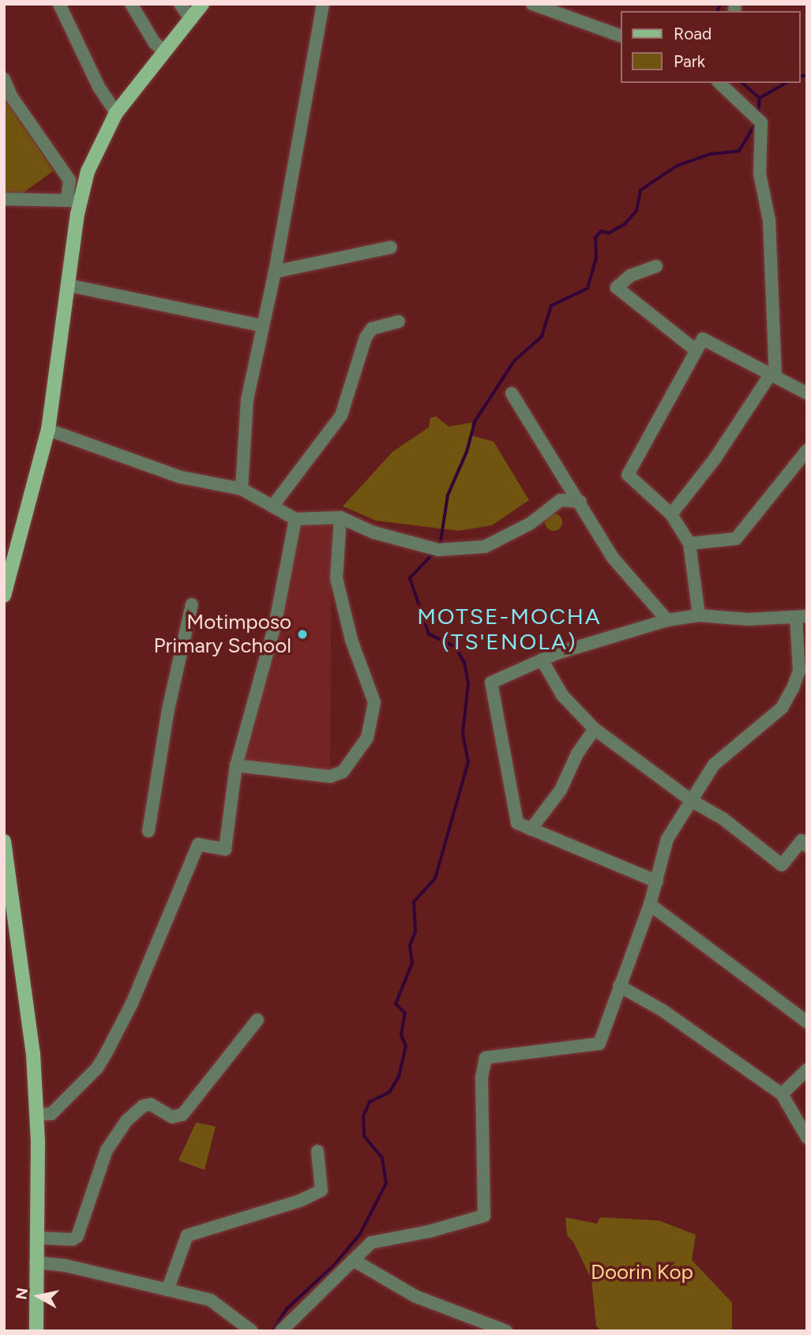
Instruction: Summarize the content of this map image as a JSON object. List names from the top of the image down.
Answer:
{
  "districts": ["MOTSE-MOCHA (TS'ENOLA)"],
  "parks": ["Doorin Kop"],
  "places": ["Motimposo Primary School"],
  "legend": ["Road", "Park"],
  "north": "left"
}
